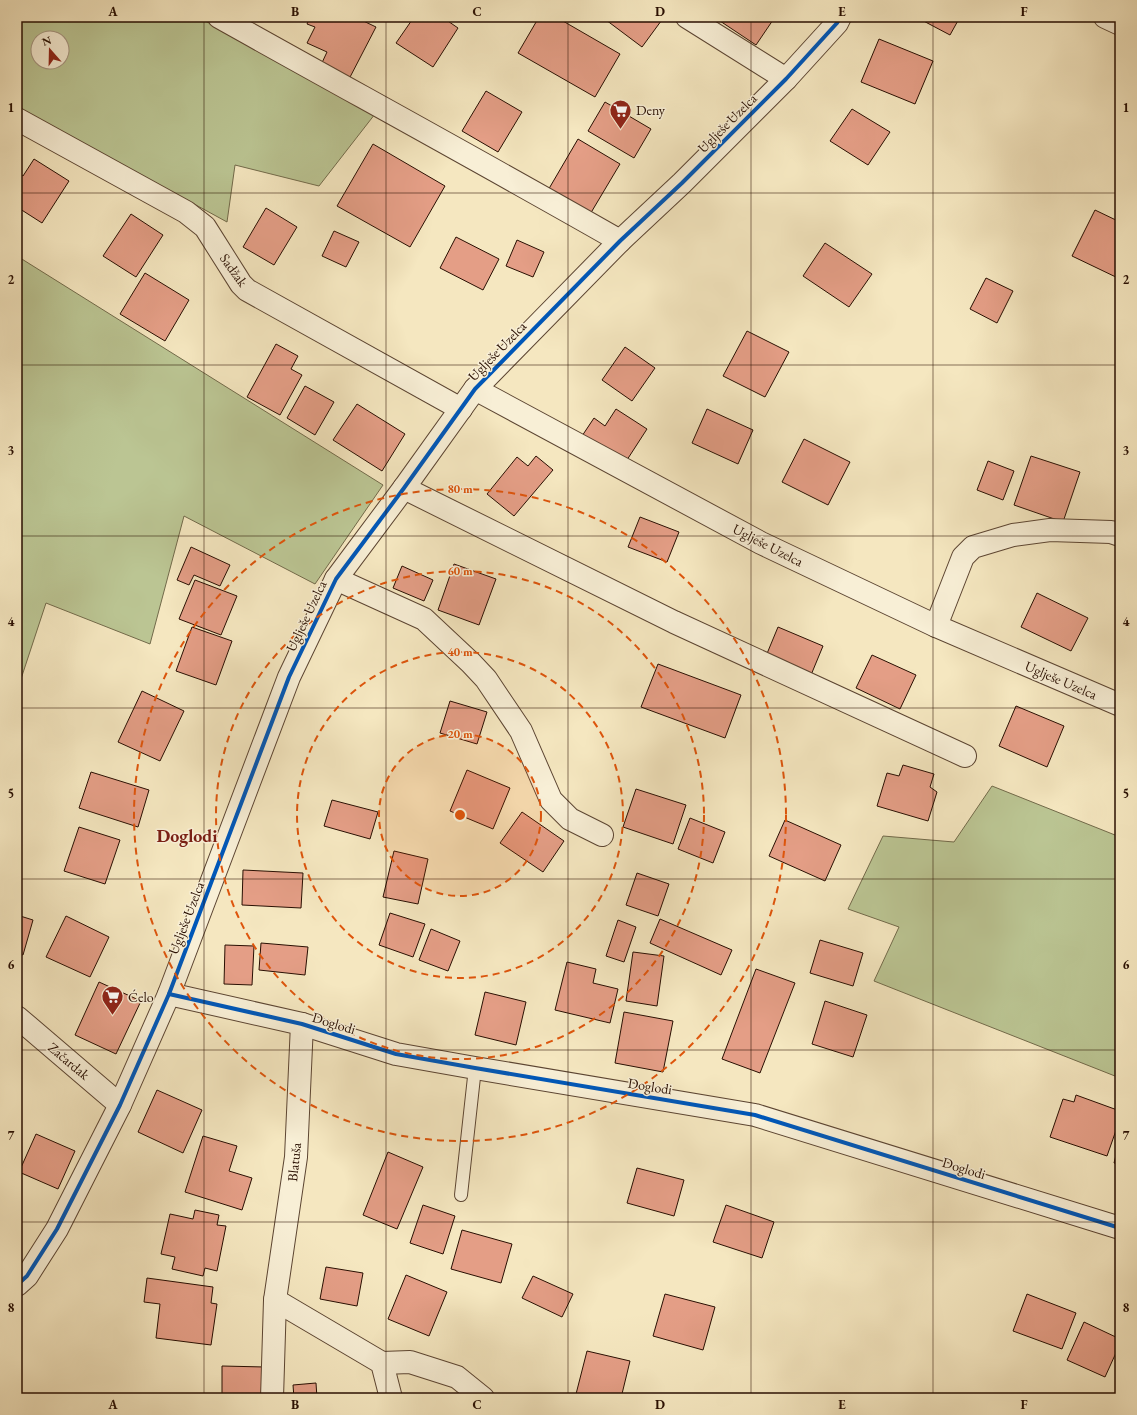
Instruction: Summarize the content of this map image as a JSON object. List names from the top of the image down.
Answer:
{
  "streets": {
    "street": [
      "Uglješe Uzelca",
      "Sadžak",
      "Doglodi",
      "Začardak",
      "Blatuša"
    ]
  },
  "crossings": [
    ["Uglješe Uzelca", "Sadžak"],
    ["Uglješe Uzelca", "Doglodi"],
    ["Uglješe Uzelca", "Začardak"],
    ["Doglodi", "Blatuša"]
  ],
  "districts": ["Doglodi"],
  "places": {
    "supermarket": ["Deny", "Ćelo"]
  },
  "north": "top",
  "grid": {
    "columns": [
      "A",
      "B",
      "C",
      "D",
      "E",
      "F"
    ],
    "rows": [
      "1",
      "2",
      "3",
      "4",
      "5",
      "6",
      "7",
      "8"
    ]
  },
  "rings": [
    "80 m",
    "60 m",
    "40 m",
    "20 m"
  ]
}
